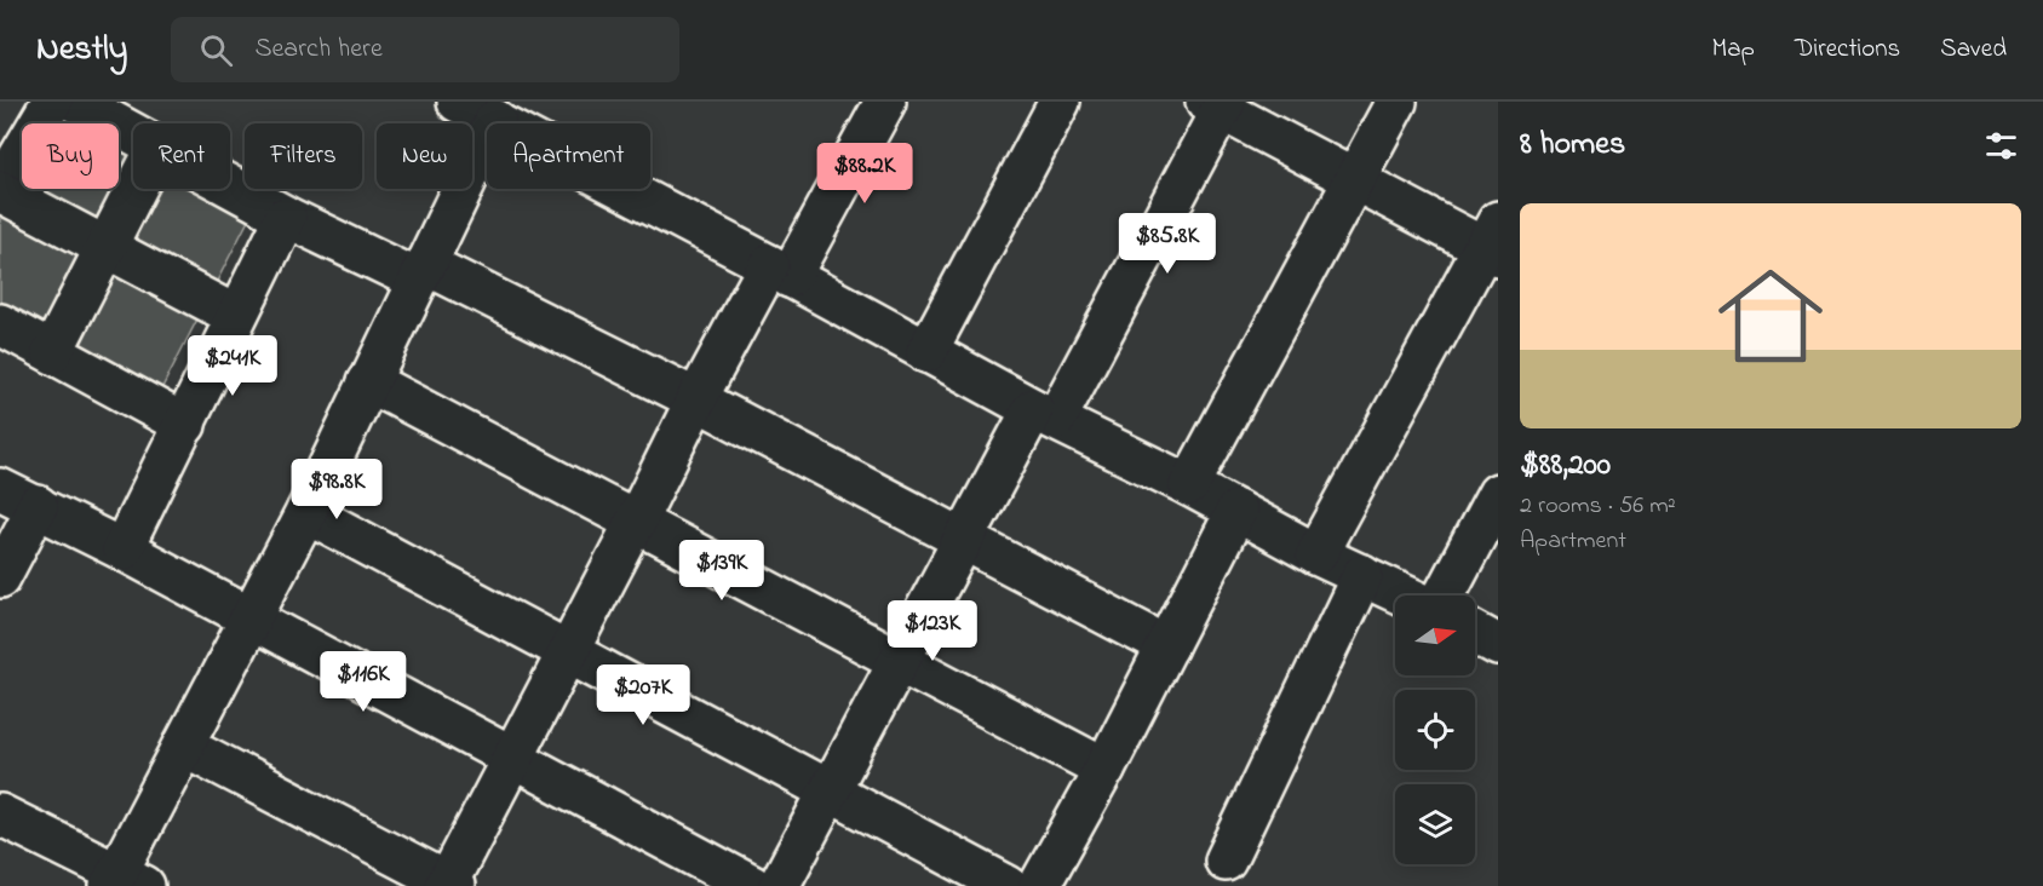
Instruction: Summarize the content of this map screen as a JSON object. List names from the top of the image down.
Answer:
{
  "north": "right",
  "page": {
    "header": "Nestly",
    "search": "Search here",
    "nav": ["Map", "Directions", "Saved"],
    "heading": "8 homes",
    "chip": [
      "Buy",
      "Rent",
      "Filters",
      "New",
      "Apartment"
    ],
    "price": [
      "$88.2K",
      "$85.8K",
      "$241K",
      "$98.8K",
      "$139K",
      "$123K",
      "$116K",
      "$207K"
    ],
    "list": [
      {
        "name": "$88,200",
        "note": "2 rooms · 56 m² · Apartment"
      }
    ]
  }
}
